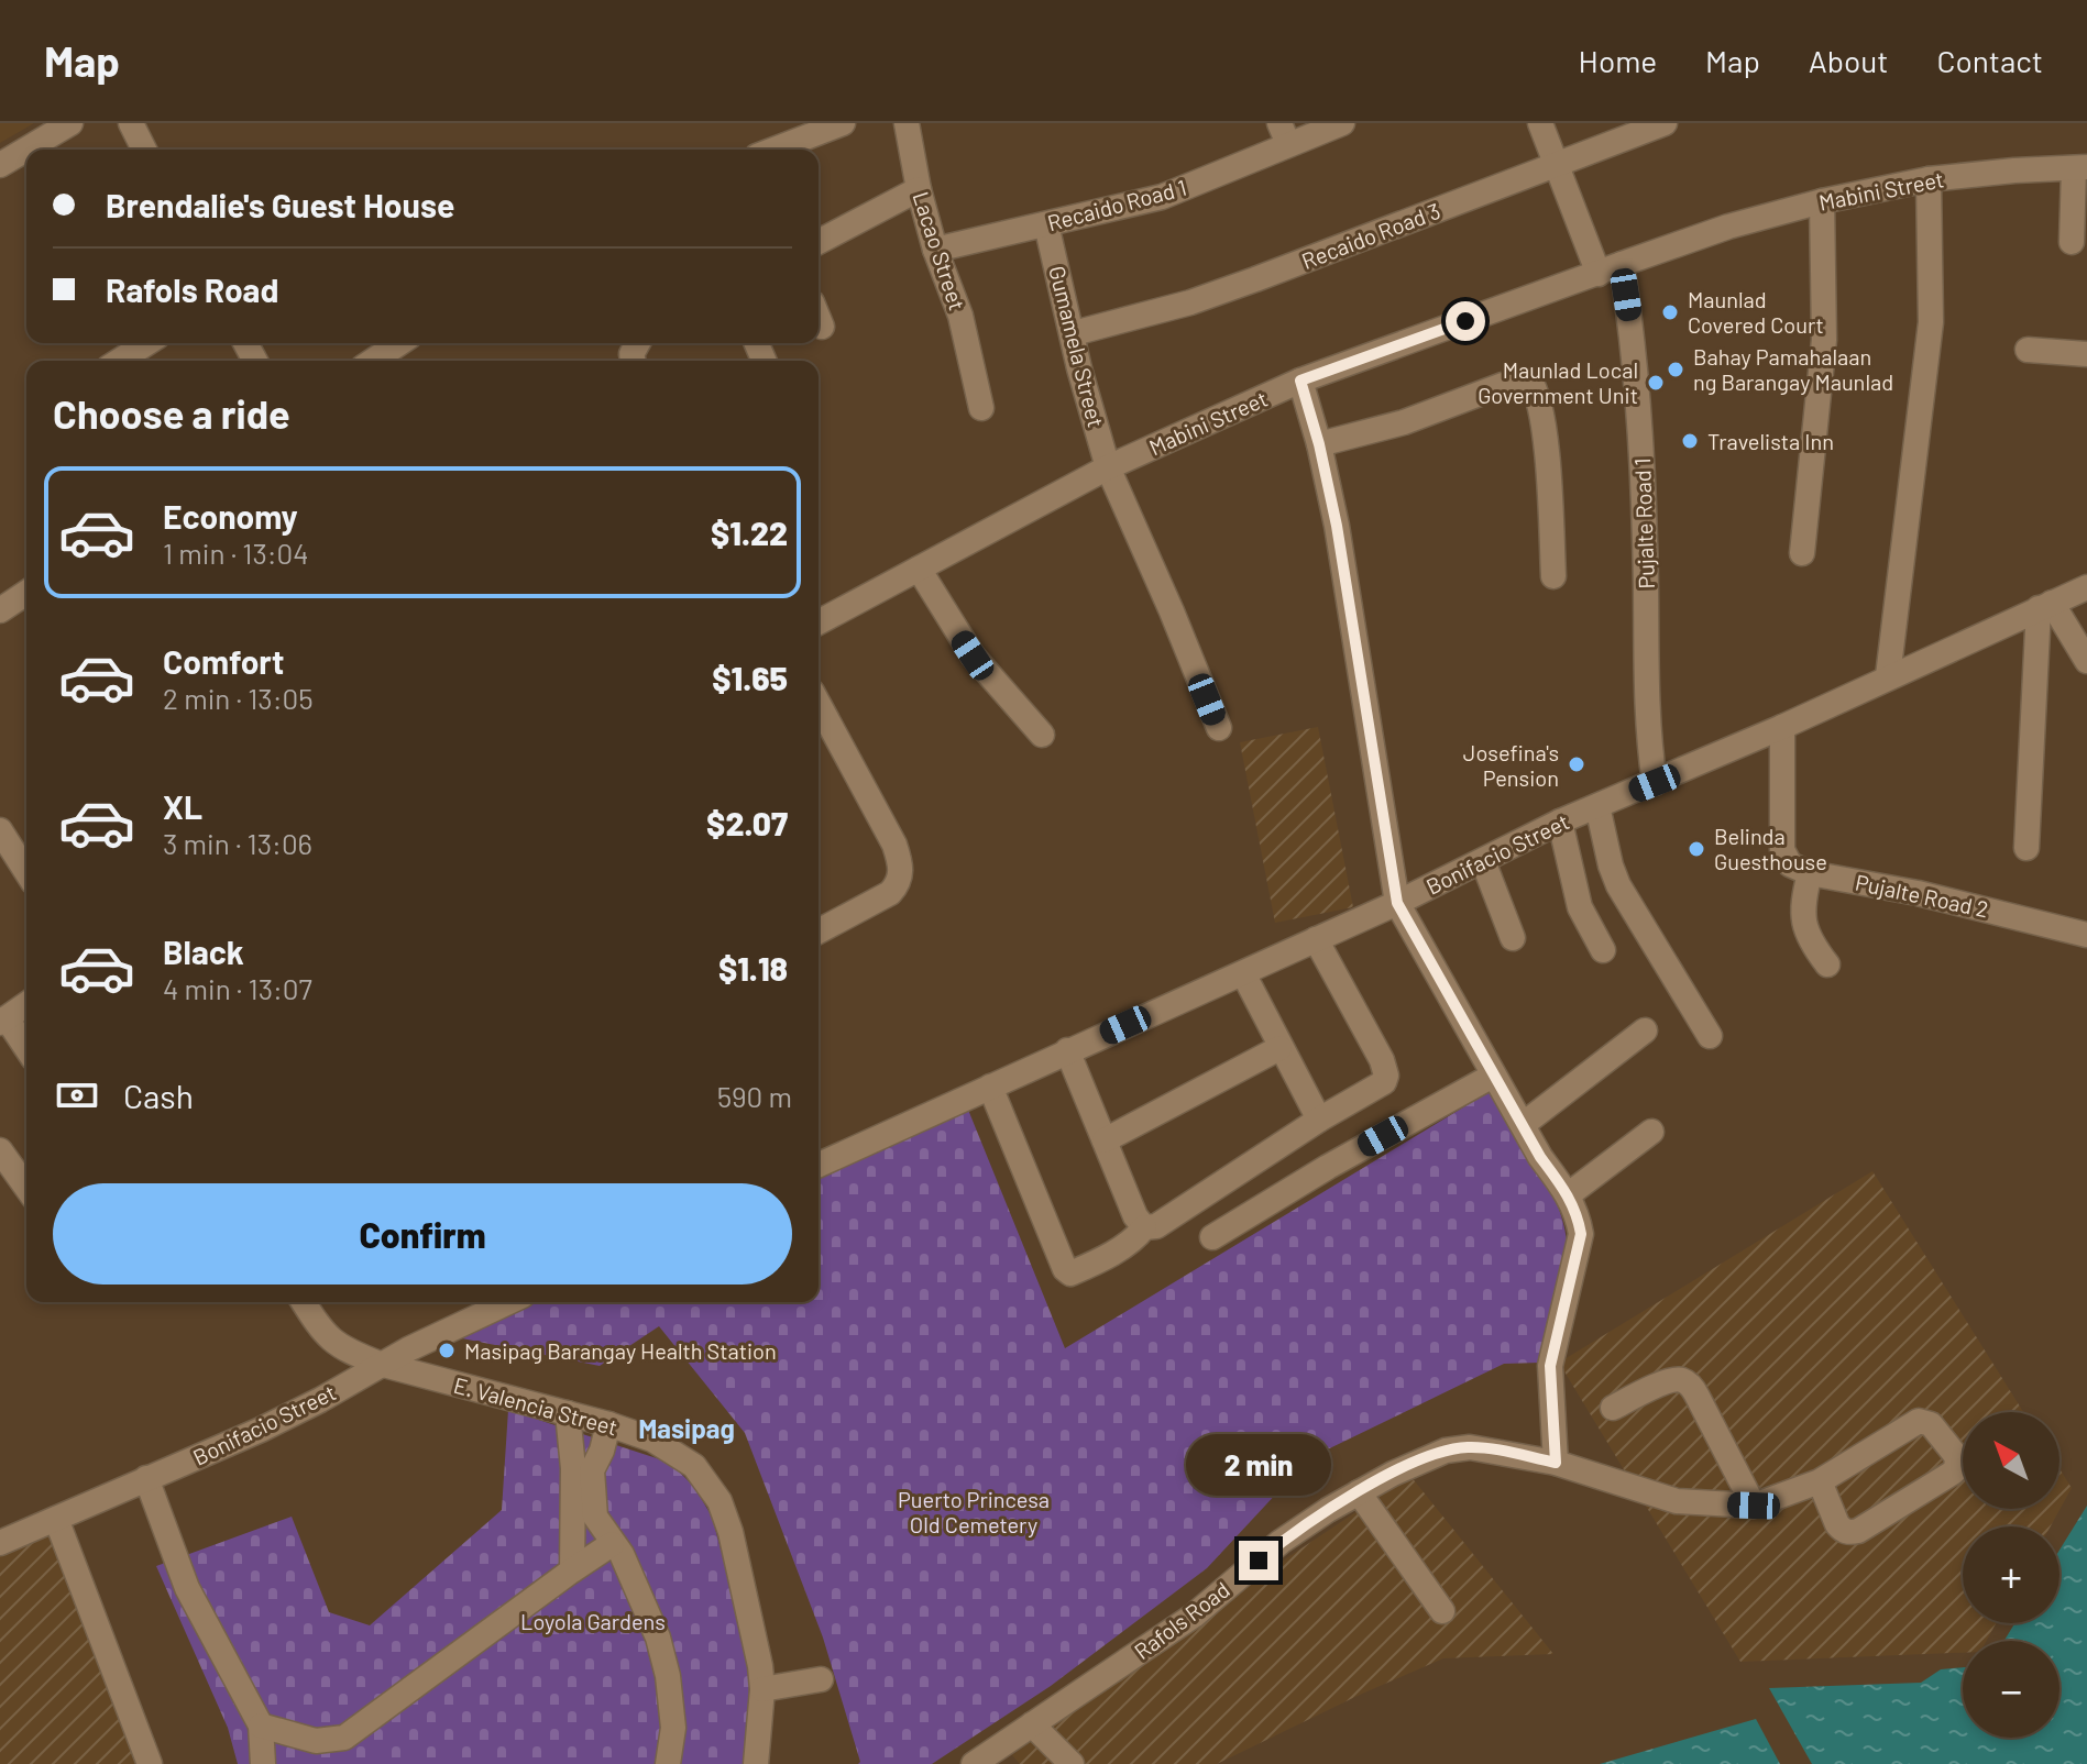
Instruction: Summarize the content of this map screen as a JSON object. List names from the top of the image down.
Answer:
{
  "streets": {
    "street": [
      "Mabini Street",
      "Recaido Road 1",
      "Recaido Road 3",
      "Lacao Street",
      "Gumamela Street",
      "Pujalte Road 1",
      "Bonifacio Street",
      "Pujalte Road 2",
      "E. Valencia Street",
      "Rafols Road"
    ]
  },
  "crossings": [
    ["Mabini Street", "Gumamela Street"],
    ["Mabini Street", "Pujalte Road 1"],
    ["Recaido Road 1", "Lacao Street"],
    ["Recaido Road 1", "Gumamela Street"],
    ["Recaido Road 3", "Gumamela Street"],
    ["Recaido Road 3", "Pujalte Road 1"],
    ["Pujalte Road 1", "Bonifacio Street"],
    ["Bonifacio Street", "E. Valencia Street"]
  ],
  "districts": ["Masipag"],
  "parks": ["Puerto Princesa Old Cemetery", "Loyola Gardens"],
  "places": [
    "Maunlad Covered Court",
    "Bahay Pamahalaan ng Barangay Maunlad",
    "Maunlad Local Government Unit",
    "Travelista Inn",
    "Josefina's Pension",
    "Belinda Guesthouse",
    "Masipag Barangay Health Station"
  ],
  "north": "top left",
  "page": {
    "header": "Map",
    "nav": [
      "Home",
      "Map",
      "About",
      "Contact"
    ],
    "banner": ["Brendalie's Guest House", "Rafols Road"],
    "heading": "Choose a ride",
    "list": [
      {
        "name": "Economy",
        "note": "1 min · 13:04",
        "value": "$1.22"
      },
      {
        "name": "Comfort",
        "note": "2 min · 13:05",
        "value": "$1.65"
      },
      {
        "name": "XL",
        "note": "3 min · 13:06",
        "value": "$2.07"
      },
      {
        "name": "Black",
        "note": "4 min · 13:07",
        "value": "$1.18"
      }
    ],
    "pay": ["Cash", "590 m"],
    "buttons": "Confirm",
    "map_buttons": ["+", "−"],
    "bubble": "2 min"
  }
}
